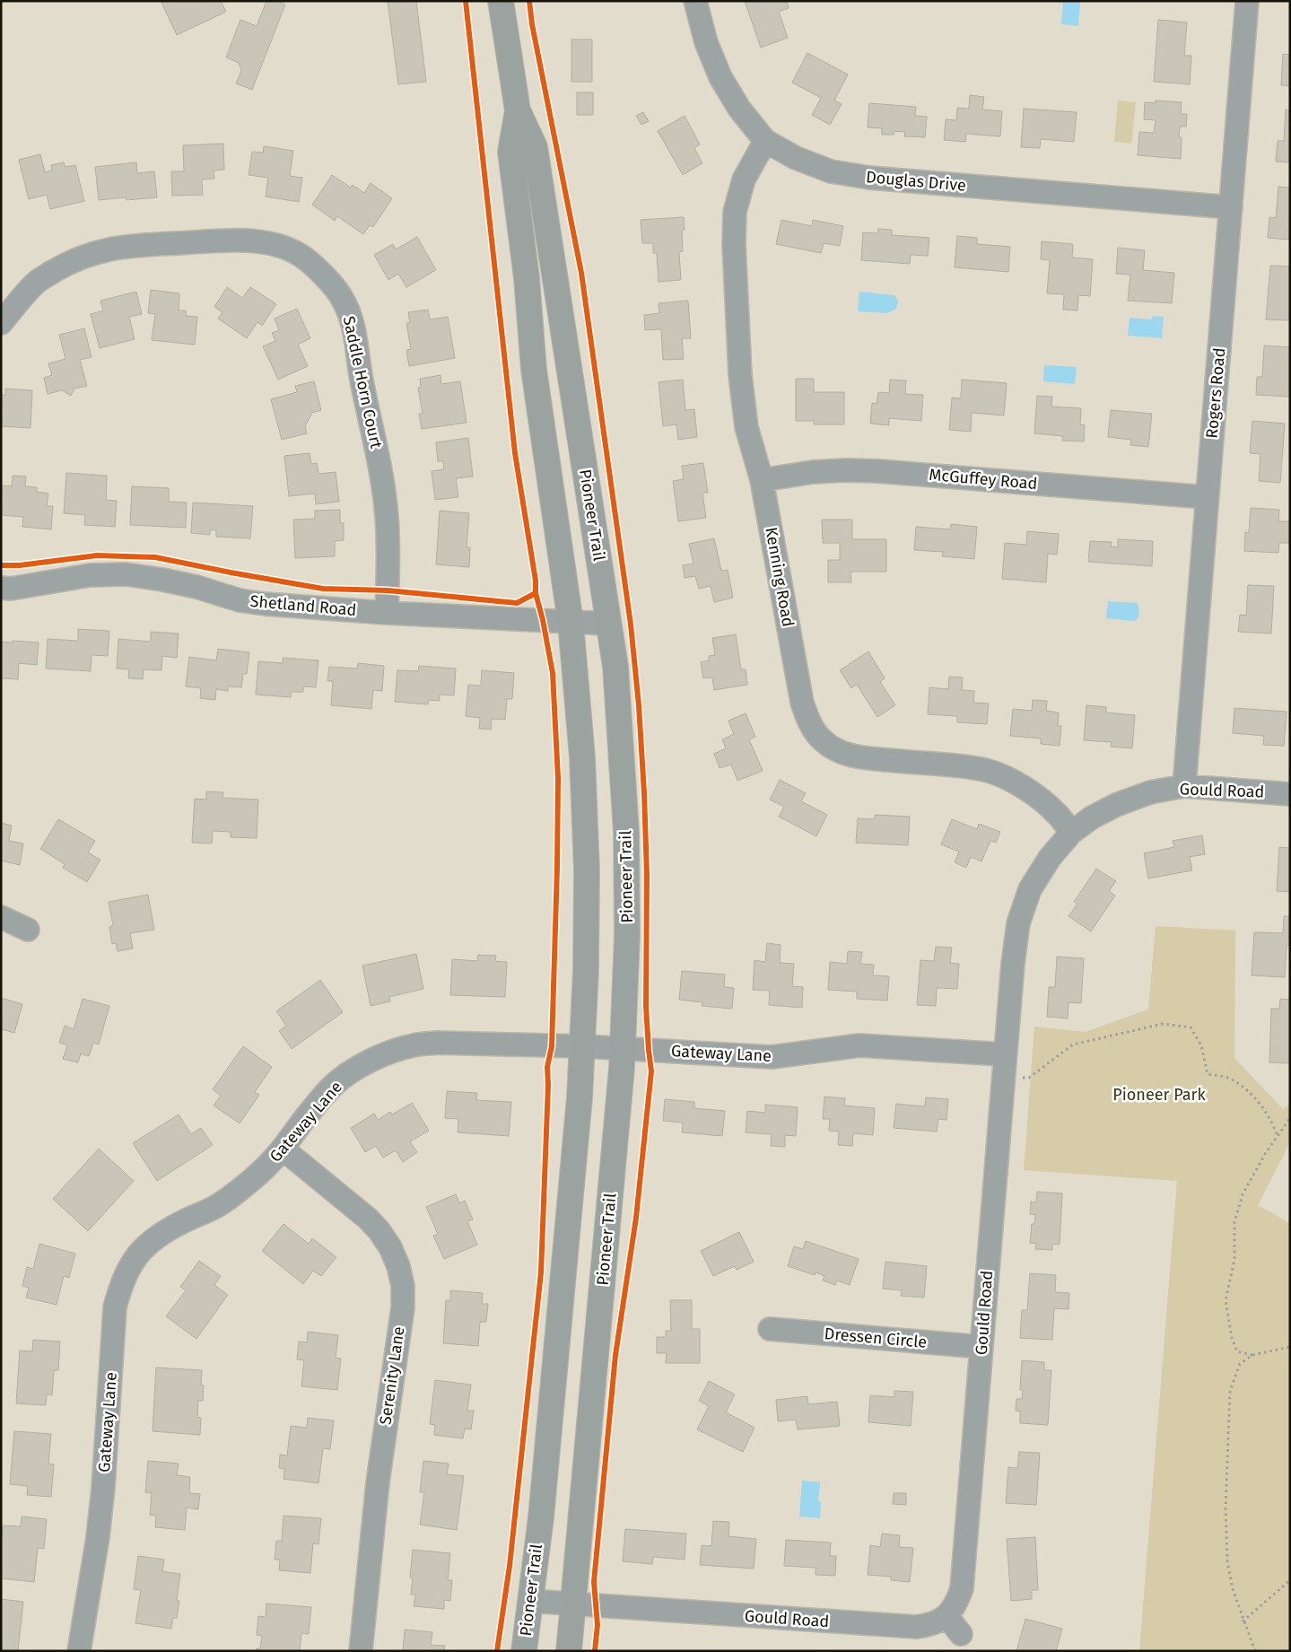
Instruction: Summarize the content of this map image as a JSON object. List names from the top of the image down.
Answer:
{
  "streets": {
    "main road": ["Pioneer Trail"],
    "street": [
      "Douglas Drive",
      "Saddle Horn Court",
      "Rogers Road",
      "McGuffey Road",
      "Kenning Road",
      "Shetland Road",
      "Gould Road",
      "Gateway Lane",
      "Dressen Circle",
      "Serenity Lane"
    ]
  },
  "crossings": [
    ["Douglas Drive", "Rogers Road"],
    ["Douglas Drive", "Kenning Road"],
    ["Saddle Horn Court", "Shetland Road"],
    ["Rogers Road", "McGuffey Road"],
    ["Rogers Road", "Gould Road"],
    ["McGuffey Road", "Kenning Road"],
    ["Pioneer Trail", "Shetland Road"],
    ["Pioneer Trail", "Gould Road"],
    ["Pioneer Trail", "Gateway Lane"],
    ["Kenning Road", "Gould Road"],
    ["Gould Road", "Gateway Lane"],
    ["Gould Road", "Dressen Circle"],
    ["Gateway Lane", "Serenity Lane"]
  ],
  "parks": ["Pioneer Park"]
}
